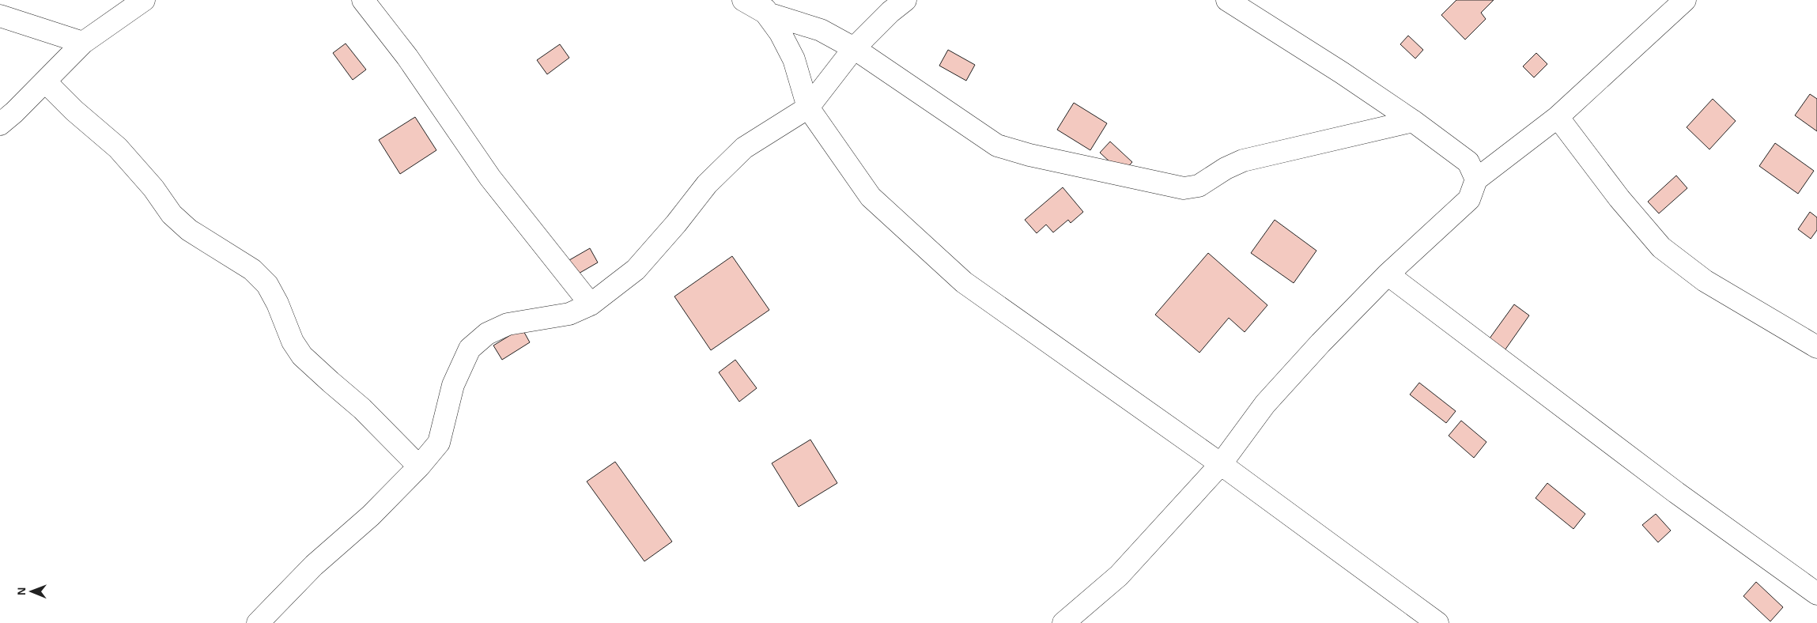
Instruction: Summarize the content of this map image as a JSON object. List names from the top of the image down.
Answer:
{
  "north": "left"
}
